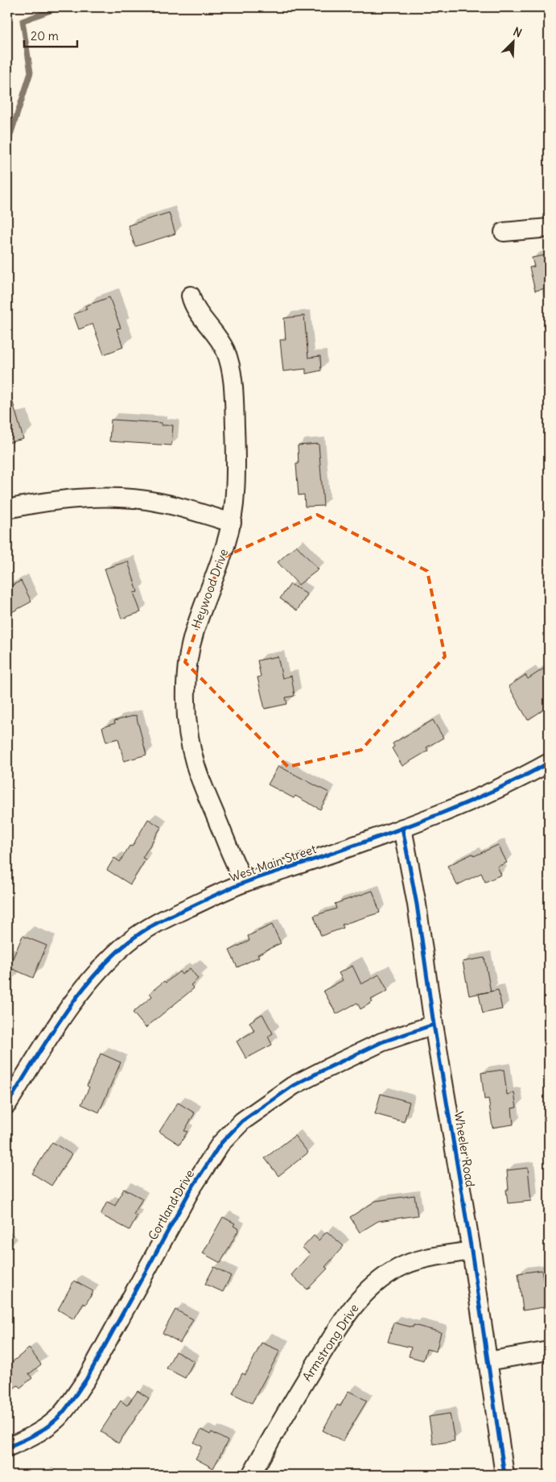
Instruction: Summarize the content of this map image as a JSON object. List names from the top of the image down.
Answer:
{
  "streets": {
    "street": [
      "Heywood Drive",
      "West Main Street",
      "Wheeler Road",
      "Cortland Drive",
      "Armstrong Drive"
    ]
  },
  "crossings": [
    ["Heywood Drive", "West Main Street"],
    ["West Main Street", "Wheeler Road"],
    ["Wheeler Road", "Cortland Drive"],
    ["Wheeler Road", "Armstrong Drive"]
  ],
  "scale_bar": "20 m",
  "north": "top right"
}
